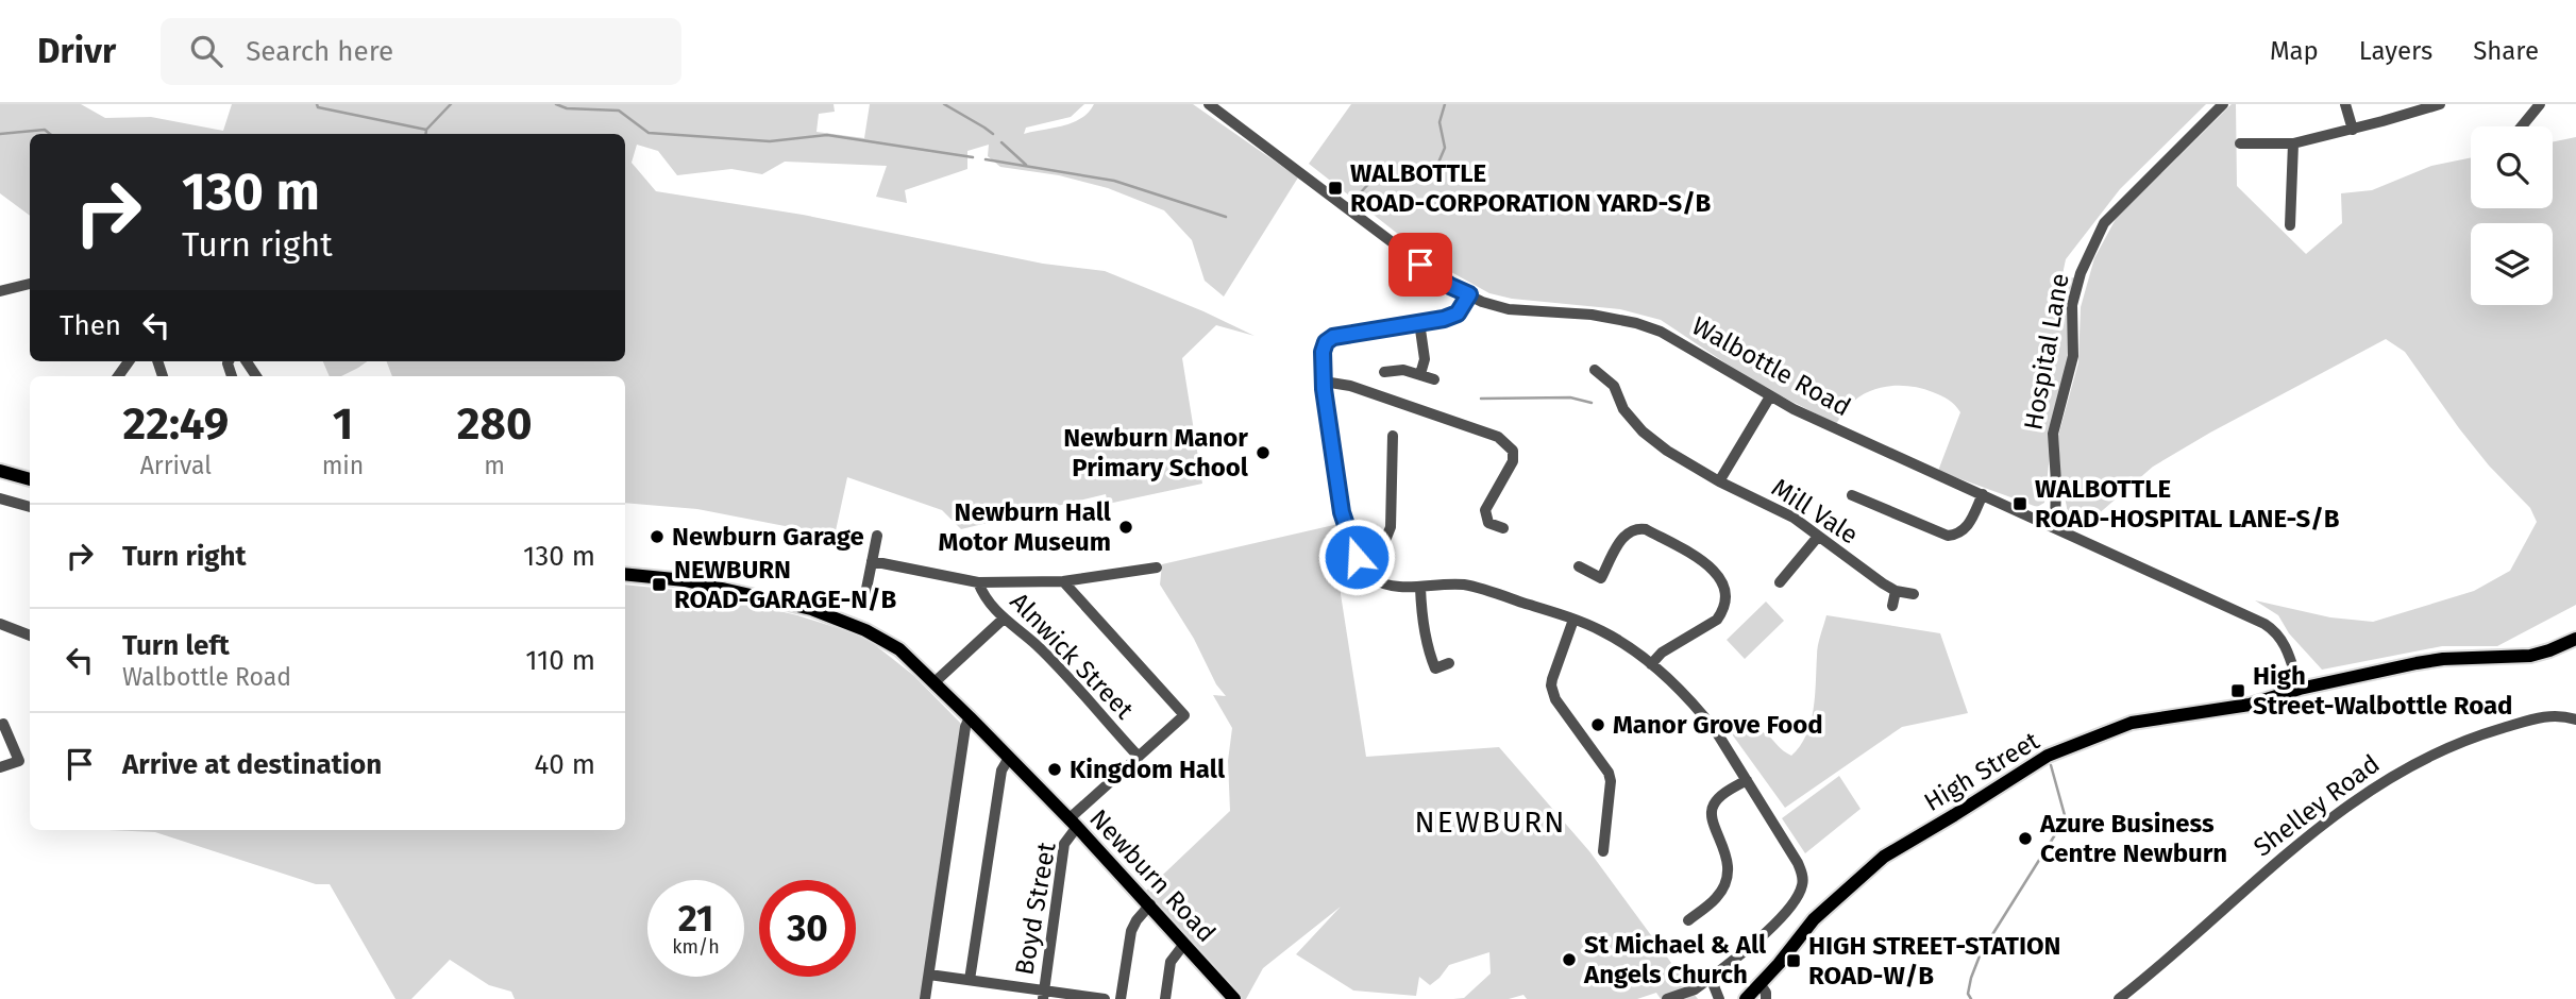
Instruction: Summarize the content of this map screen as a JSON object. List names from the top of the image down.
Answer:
{
  "streets": {
    "main road": ["High Street", "Newburn Road"],
    "street": [
      "Hospital Lane",
      "Walbottle Road",
      "Mill Vale",
      "Alnwick Street",
      "Shelley Road",
      "Boyd Street"
    ]
  },
  "crossings": [
    ["Hospital Lane", "Walbottle Road"],
    ["Walbottle Road", "High Street"],
    ["Newburn Road", "Boyd Street"]
  ],
  "districts": ["NEWBURN"],
  "places": {
    "transit": [
      "WALBOTTLE ROAD-CORPORATION YARD-S/B",
      "WALBOTTLE ROAD-HOSPITAL LANE-S/B",
      "NEWBURN ROAD-GARAGE-N/B",
      "High Street-Walbottle Road",
      "HIGH STREET-STATION ROAD-W/B"
    ],
    "other": [
      "Newburn Manor Primary School",
      "Newburn Hall Motor Museum",
      "Newburn Garage",
      "Manor Grove Food",
      "Kingdom Hall",
      "Azure Business Centre Newburn",
      "St Michael & All Angels Church"
    ]
  },
  "page": {
    "header": "Drivr",
    "search": "Search here",
    "nav": ["Map", "Layers", "Share"],
    "turn": ["130 m", "Turn right"],
    "then": "Then",
    "eta": [
      "22:49",
      "Arrival",
      "1",
      "min",
      "280",
      "m"
    ],
    "list": [
      {
        "name": "Turn right",
        "value": "130 m"
      },
      {
        "name": "Turn left",
        "note": "Walbottle Road",
        "value": "110 m"
      },
      {
        "name": "Arrive at destination",
        "value": "40 m"
      }
    ],
    "speed": "21 km/h",
    "limit": "30"
  }
}
